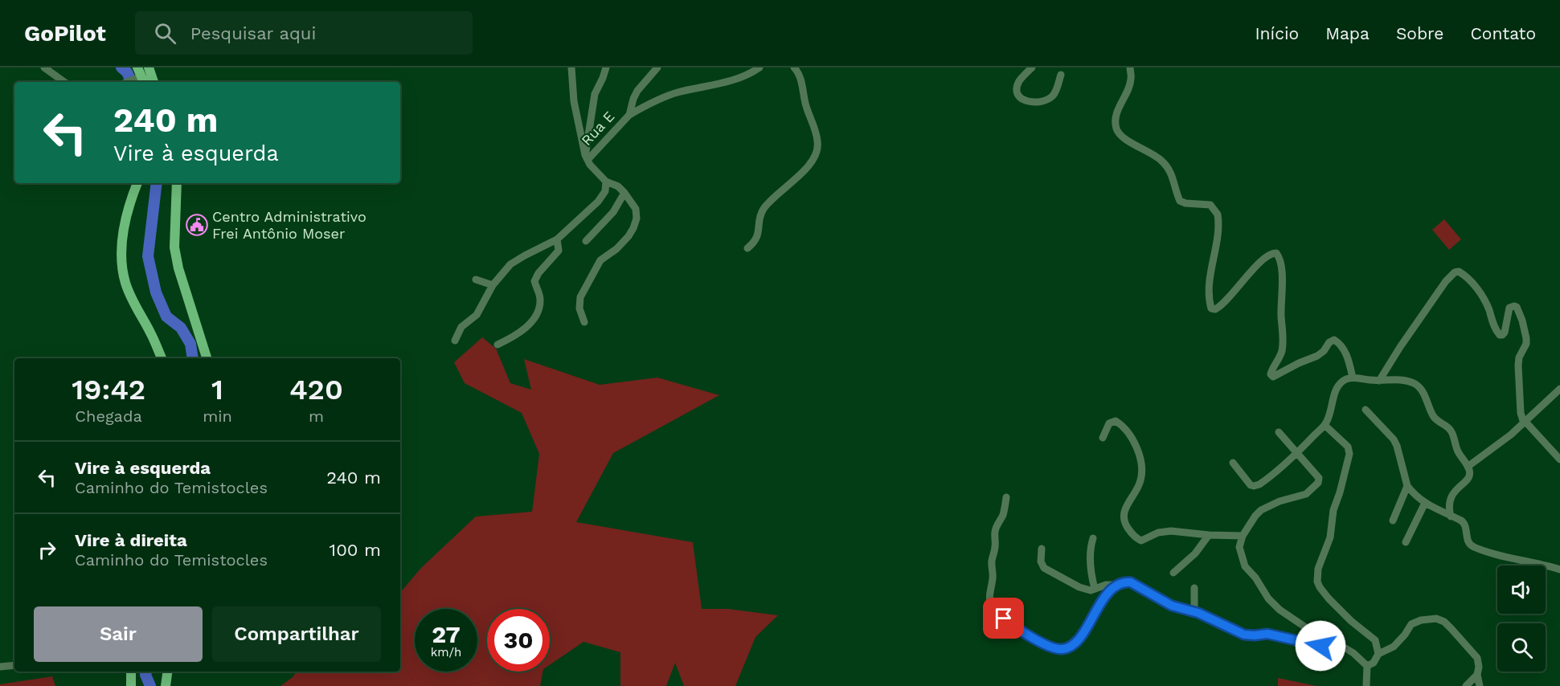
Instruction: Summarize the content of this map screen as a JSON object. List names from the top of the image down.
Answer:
{
  "streets": {
    "street": ["Rua E"]
  },
  "places": {
    "public building": ["Centro Administrativo Frei Antônio Moser"]
  },
  "page": {
    "header": "GoPilot",
    "search": "Pesquisar aqui",
    "nav": [
      "Início",
      "Mapa",
      "Sobre",
      "Contato"
    ],
    "turn": ["240 m", "Vire à esquerda"],
    "eta": [
      "19:42",
      "Chegada",
      "1",
      "min",
      "420",
      "m"
    ],
    "list": [
      {
        "name": "Vire à esquerda",
        "note": "Caminho do Temistocles",
        "value": "240 m"
      },
      {
        "name": "Vire à direita",
        "note": "Caminho do Temistocles",
        "value": "100 m"
      }
    ],
    "buttons": ["Sair", "Compartilhar"],
    "speed": "27 km/h",
    "limit": "30"
  }
}
